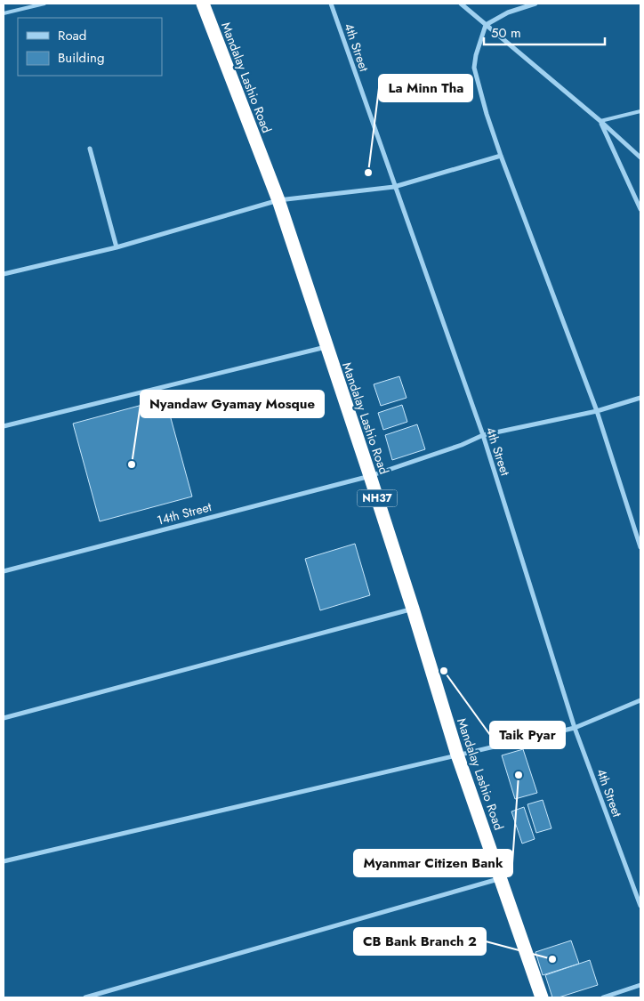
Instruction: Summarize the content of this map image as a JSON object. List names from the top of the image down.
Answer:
{
  "streets": {
    "highway": ["Mandalay Lashio Road", "NH37"],
    "street": ["4th Street", "14th Street"]
  },
  "crossings": [
    ["4th Street", "14th Street"],
    ["Mandalay Lashio Road", "14th Street"]
  ],
  "places": [
    "La Minn Tha",
    "Nyandaw Gyamay Mosque",
    "Taik Pyar",
    "Myanmar Citizen Bank",
    "CB Bank Branch 2"
  ],
  "legend": ["Road", "Building"],
  "scale_bar": "50 m"
}
